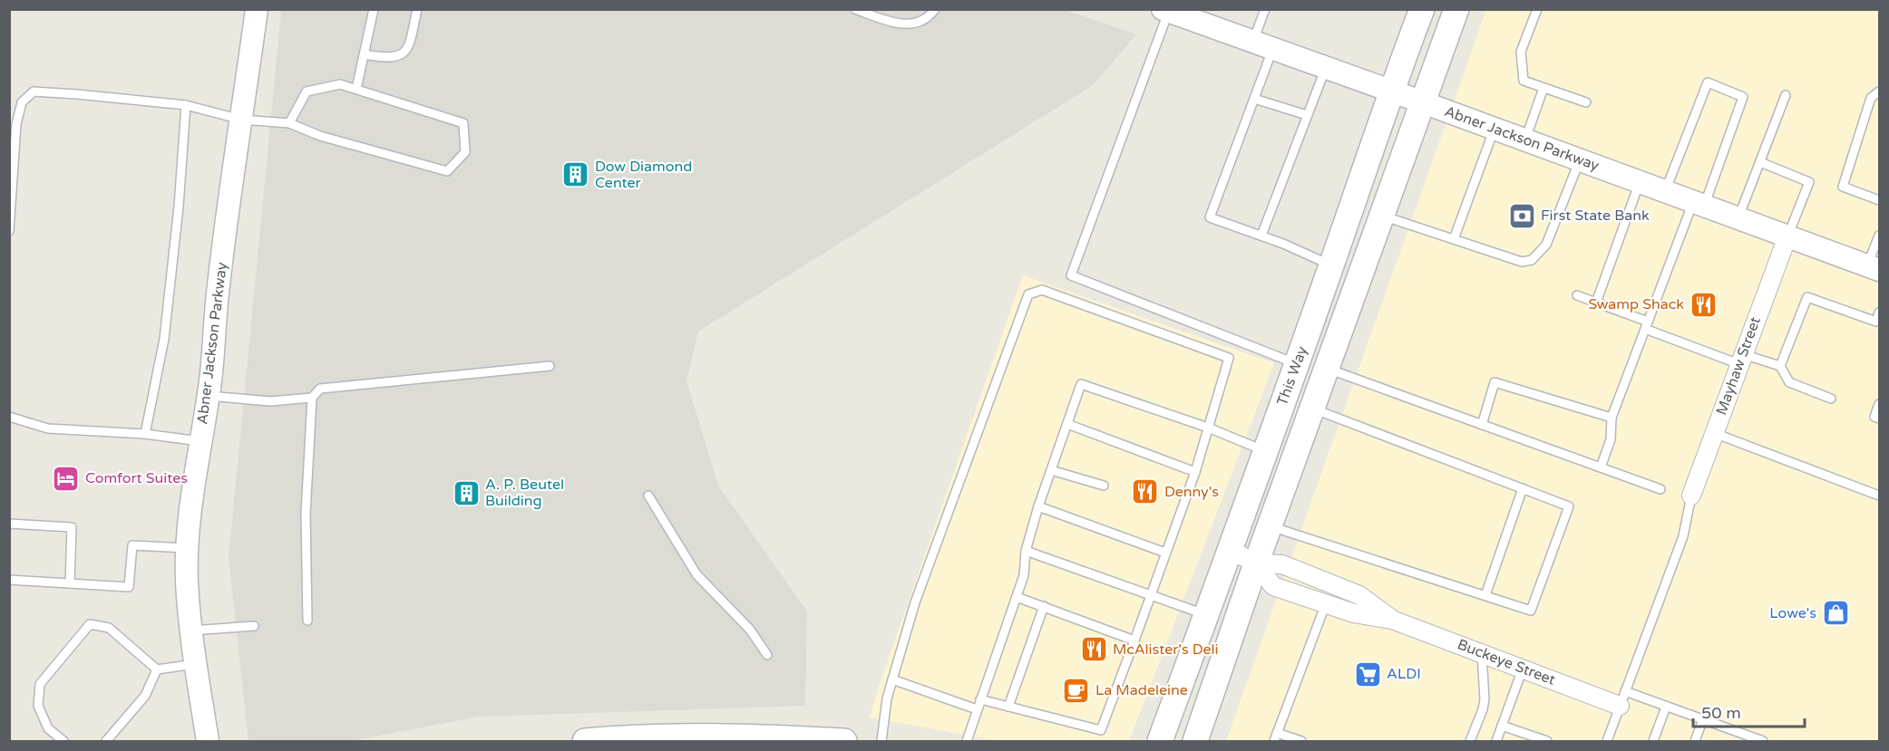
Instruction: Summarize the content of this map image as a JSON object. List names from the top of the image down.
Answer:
{
  "streets": {
    "main road": ["This Way"],
    "street": ["Abner Jackson Parkway", "Mayhaw Street", "Buckeye Street"]
  },
  "crossings": [
    ["Abner Jackson Parkway", "Mayhaw Street"],
    ["Abner Jackson Parkway", "This Way"],
    ["This Way", "Buckeye Street"]
  ],
  "places": {
    "building": ["Dow Diamond Center", "A. P. Beutel Building"],
    "bank": ["First State Bank"],
    "restaurant": ["Swamp Shack", "Denny's", "McAlister's Deli"],
    "hotel": ["Comfort Suites"],
    "shop": ["Lowe's"],
    "supermarket": ["ALDI"],
    "cafe": ["La Madeleine"]
  },
  "scale_bar": "50 m"
}
